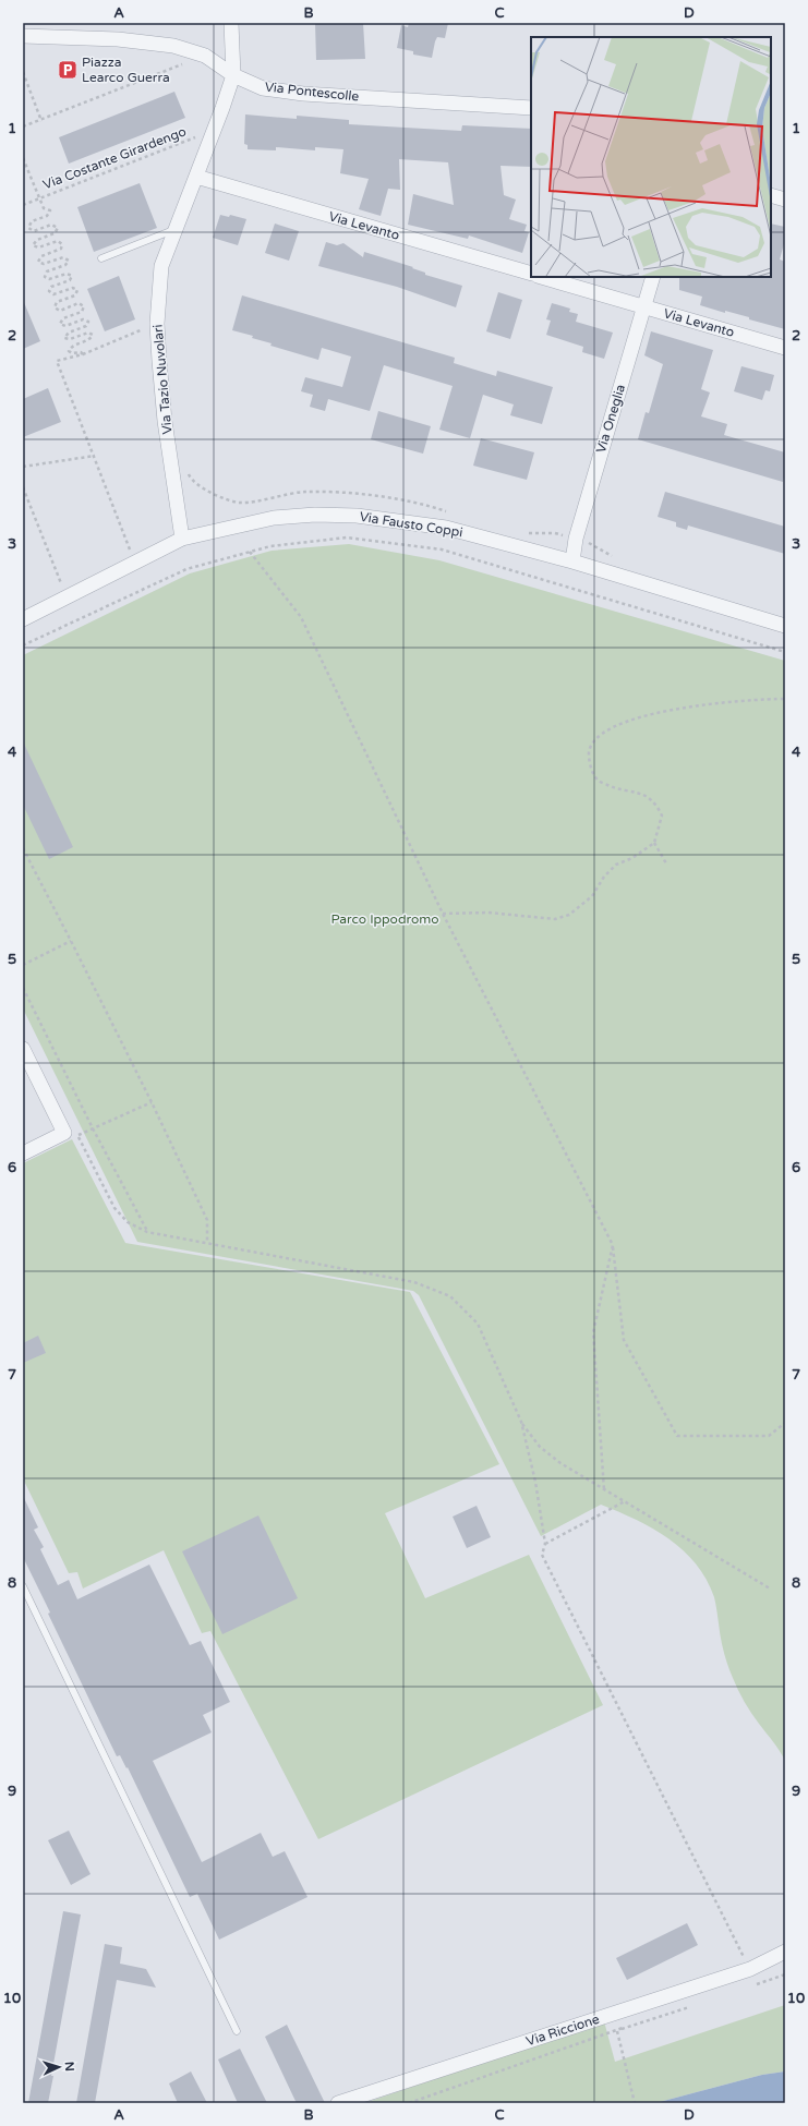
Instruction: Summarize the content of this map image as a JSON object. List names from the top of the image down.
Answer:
{
  "streets": {
    "street": [
      "Via Pontescolle",
      "Via Levanto",
      "Via Tazio Nuvolari",
      "Via Oneglia",
      "Via Fausto Coppi",
      "Via Riccione"
    ],
    "path": ["Via Costante Girardengo"]
  },
  "crossings": [
    ["Via Pontescolle", "Via Tazio Nuvolari"],
    ["Via Costante Girardengo", "Via Tazio Nuvolari"],
    ["Via Levanto", "Via Tazio Nuvolari"],
    ["Via Levanto", "Via Oneglia"],
    ["Via Tazio Nuvolari", "Via Fausto Coppi"],
    ["Via Oneglia", "Via Fausto Coppi"]
  ],
  "parks": ["Parco Ippodromo"],
  "places": {
    "parking": ["Piazza Learco Guerra"]
  },
  "north": "right",
  "grid": {
    "columns": [
      "A",
      "B",
      "C",
      "D"
    ],
    "rows": [
      "1",
      "2",
      "3",
      "4",
      "5",
      "6",
      "7",
      "8",
      "9",
      "10"
    ]
  }
}
